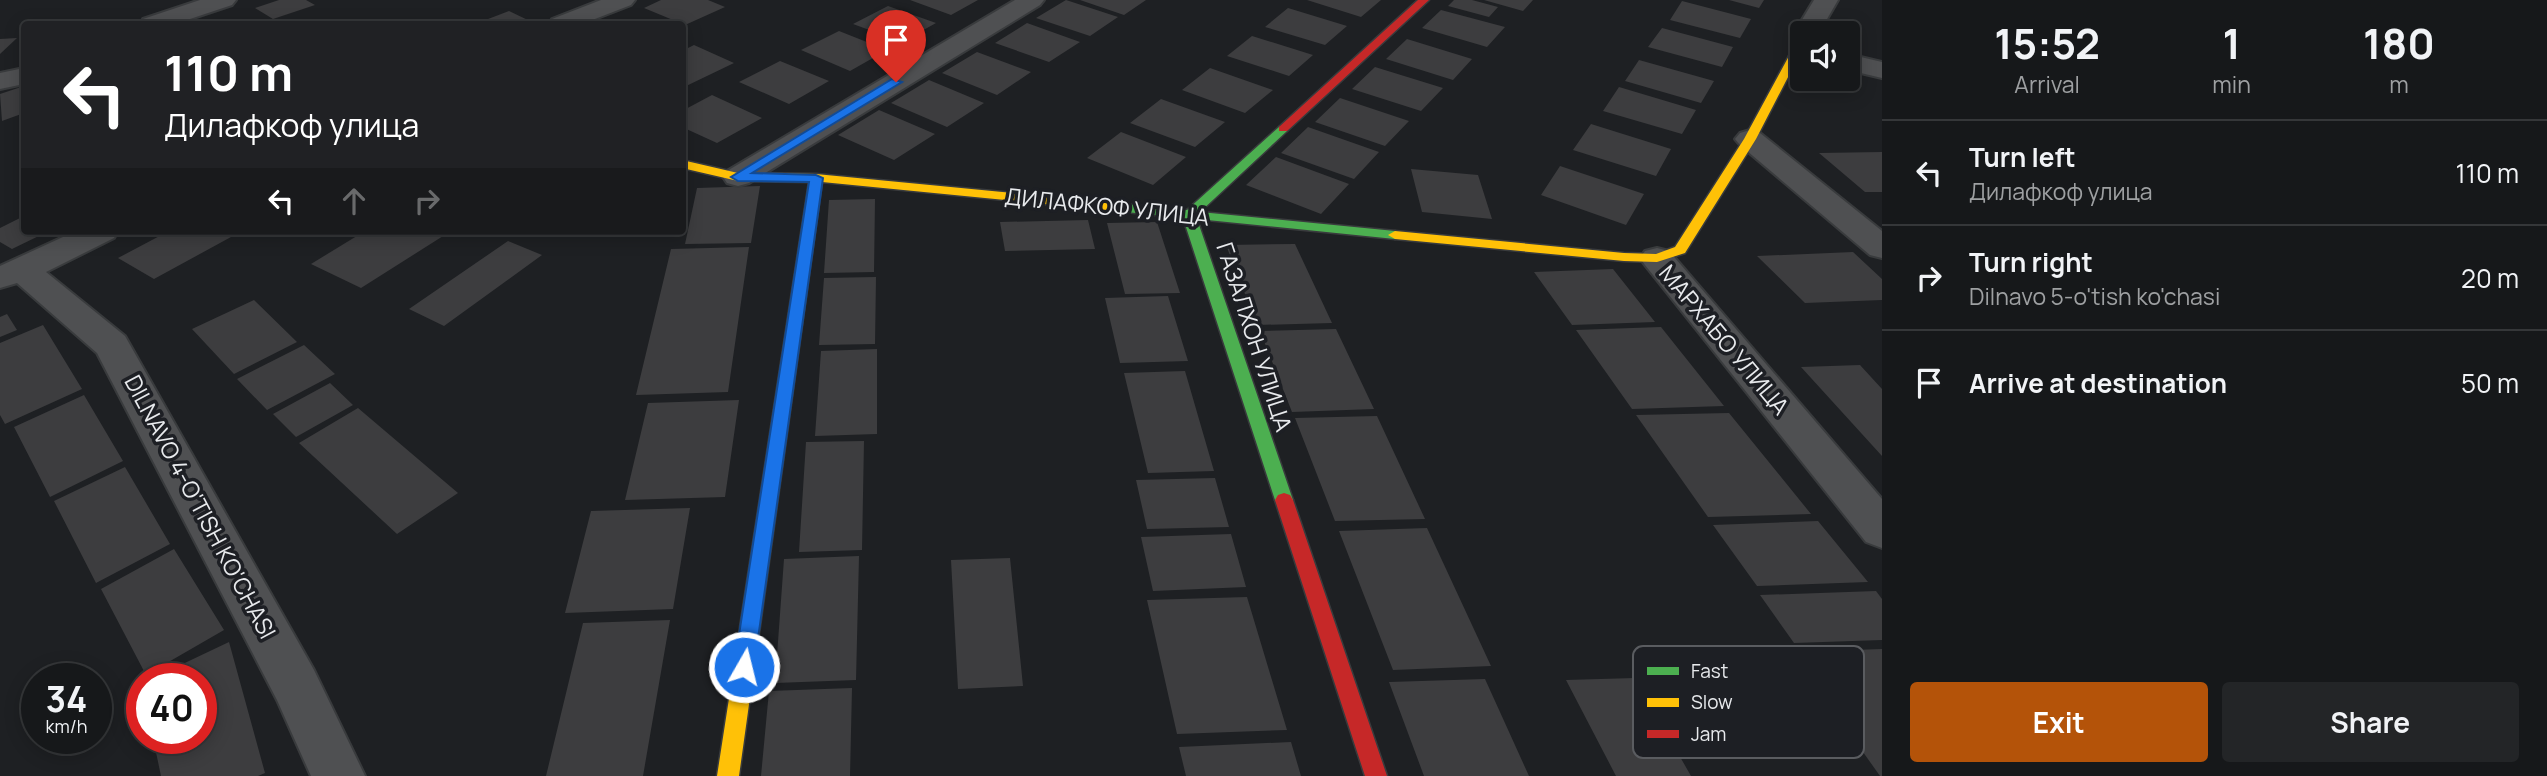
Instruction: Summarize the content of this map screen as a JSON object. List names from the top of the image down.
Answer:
{
  "streets": {
    "street": [
      "ДИЛАФКОФ УЛИЦА",
      "ГАЗАЛХОН УЛИЦА",
      "МАРХАБО УЛИЦА",
      "DILNAVO 4-O'TISH KO'CHASI"
    ]
  },
  "crossings": [
    ["ДИЛАФКОФ УЛИЦА", "ГАЗАЛХОН УЛИЦА"],
    ["ДИЛАФКОФ УЛИЦА", "МАРХАБО УЛИЦА"]
  ],
  "legend": ["Fast", "Slow", "Jam"],
  "page": {
    "eta": [
      "15:52",
      "Arrival",
      "1",
      "min",
      "180",
      "m"
    ],
    "turn": ["110 m", "Дилафкоф улица"],
    "list": [
      {
        "name": "Turn left",
        "note": "Дилафкоф улица",
        "value": "110 m"
      },
      {
        "name": "Turn right",
        "note": "Dilnavo 5-o'tish ko'chasi",
        "value": "20 m"
      },
      {
        "name": "Arrive at destination",
        "value": "50 m"
      }
    ],
    "speed": "34 km/h",
    "limit": "40",
    "buttons": ["Exit", "Share"]
  }
}
